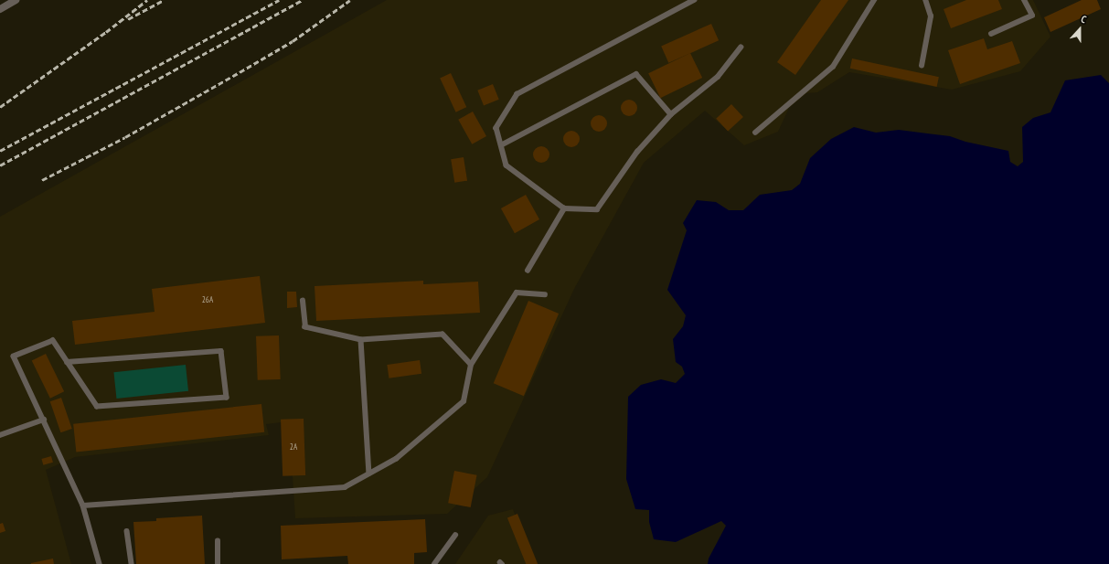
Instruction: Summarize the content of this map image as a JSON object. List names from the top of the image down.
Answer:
{
  "house_numbers": ["26А", "2А"],
  "north": "top"
}
